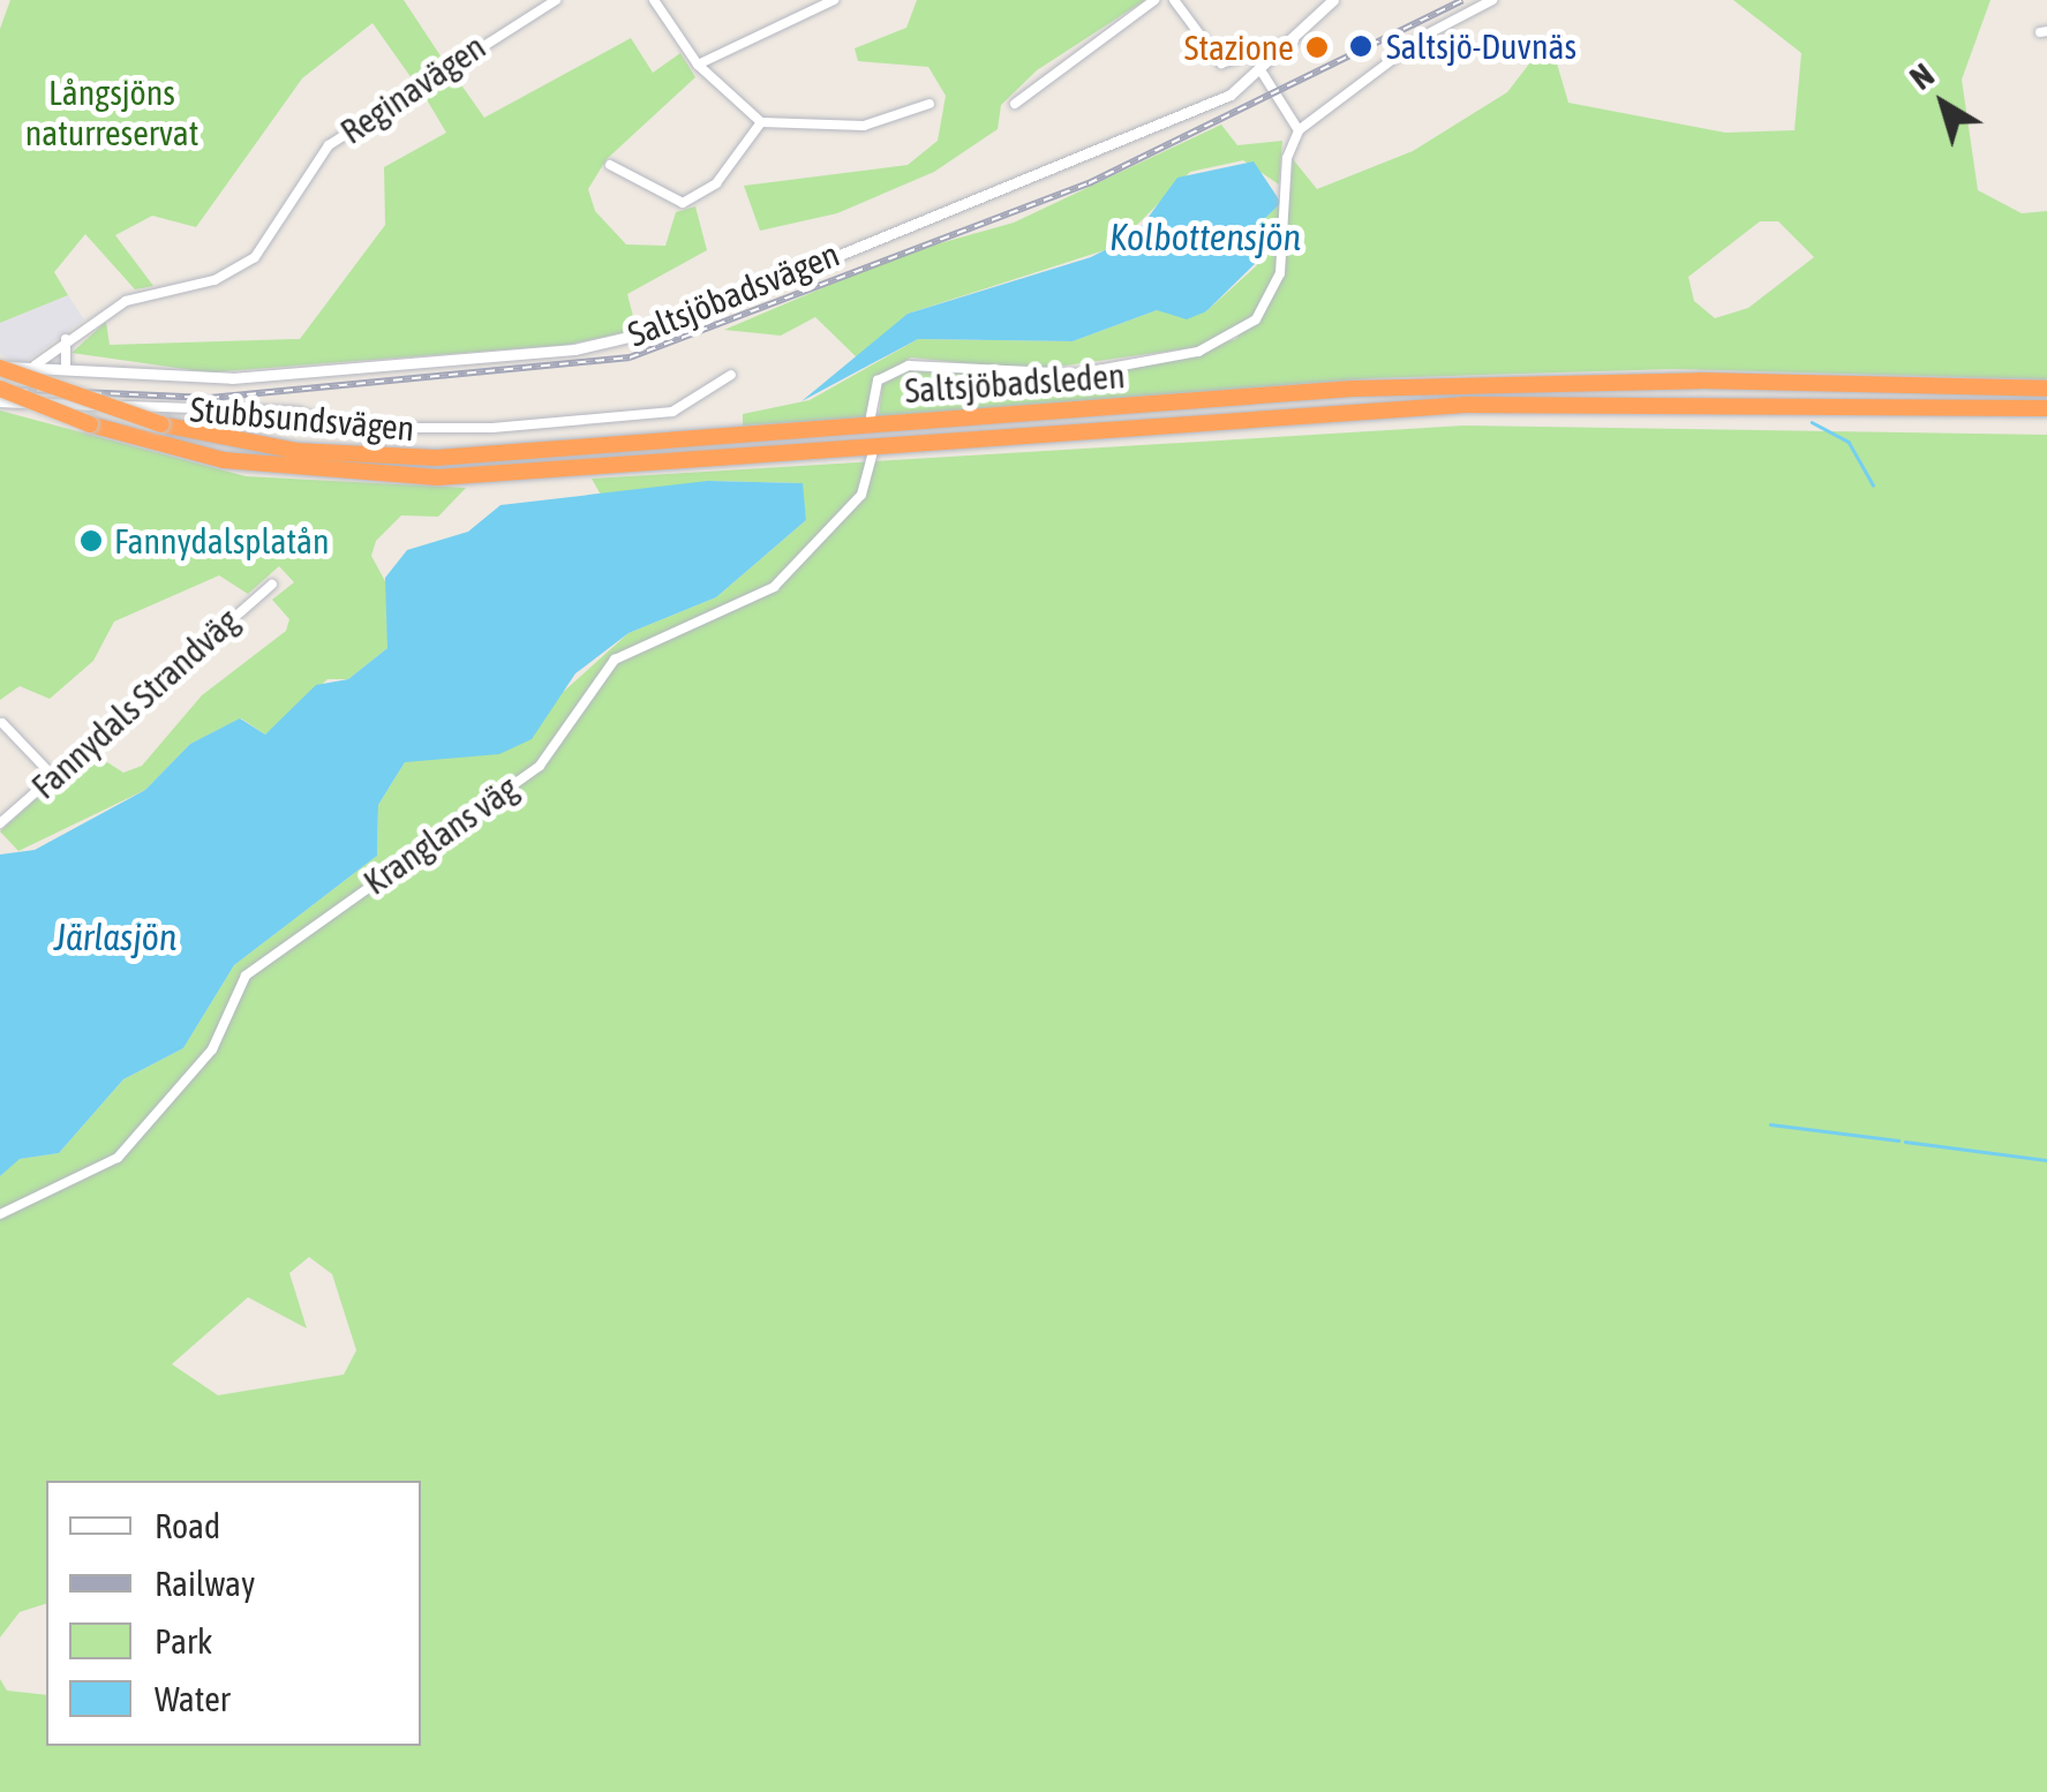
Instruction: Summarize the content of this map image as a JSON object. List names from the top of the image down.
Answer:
{
  "streets": {
    "highway": ["Saltsjöbadsleden"],
    "street": [
      "Reginavägen",
      "Saltsjöbadsvägen",
      "Stubbsundsvägen",
      "Fannydals Strandväg",
      "Kranglans väg"
    ]
  },
  "crossings": [
    ["Reginavägen", "Saltsjöbadsvägen"],
    ["Saltsjöbadsvägen", "Saltsjöbadsleden"]
  ],
  "water": ["Kolbottensjön", "Järlasjön"],
  "parks": ["Långsjöns naturreservat"],
  "places": ["Saltsjö-Duvnäs", "Stazione", "Fannydalsplatån"],
  "legend": [
    "Road",
    "Railway",
    "Park",
    "Water"
  ],
  "north": "top left"
}
